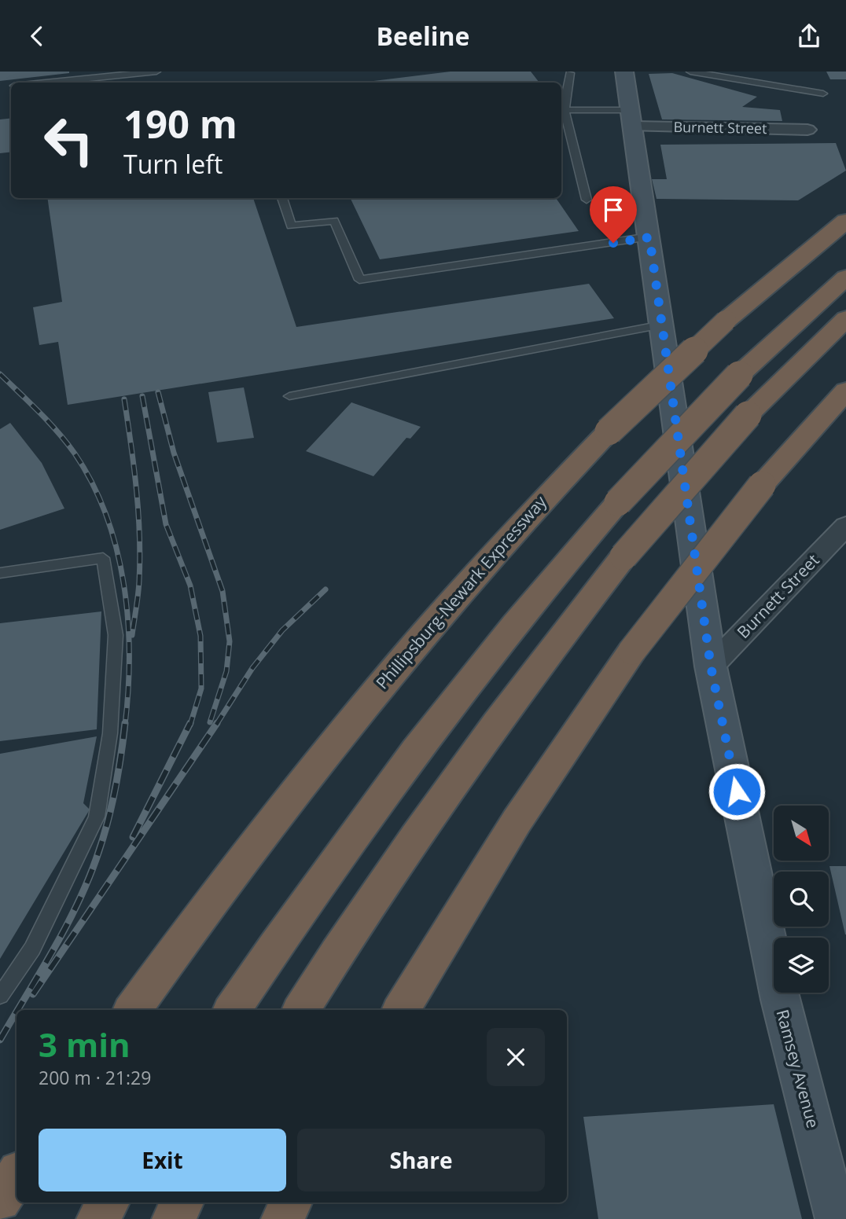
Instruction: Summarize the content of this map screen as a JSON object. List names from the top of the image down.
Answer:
{
  "streets": {
    "highway": ["Phillipsburg-Newark Expressway"],
    "street": ["Burnett Street", "Ramsey Avenue"]
  },
  "crossings": [
    ["Burnett Street", "Ramsey Avenue"]
  ],
  "north": "bottom right",
  "page": {
    "header": "Beeline",
    "turn": ["190 m", "Turn left"],
    "heading": ["3 min", "200 m · 21:29"],
    "buttons": ["Exit", "Share"]
  }
}
